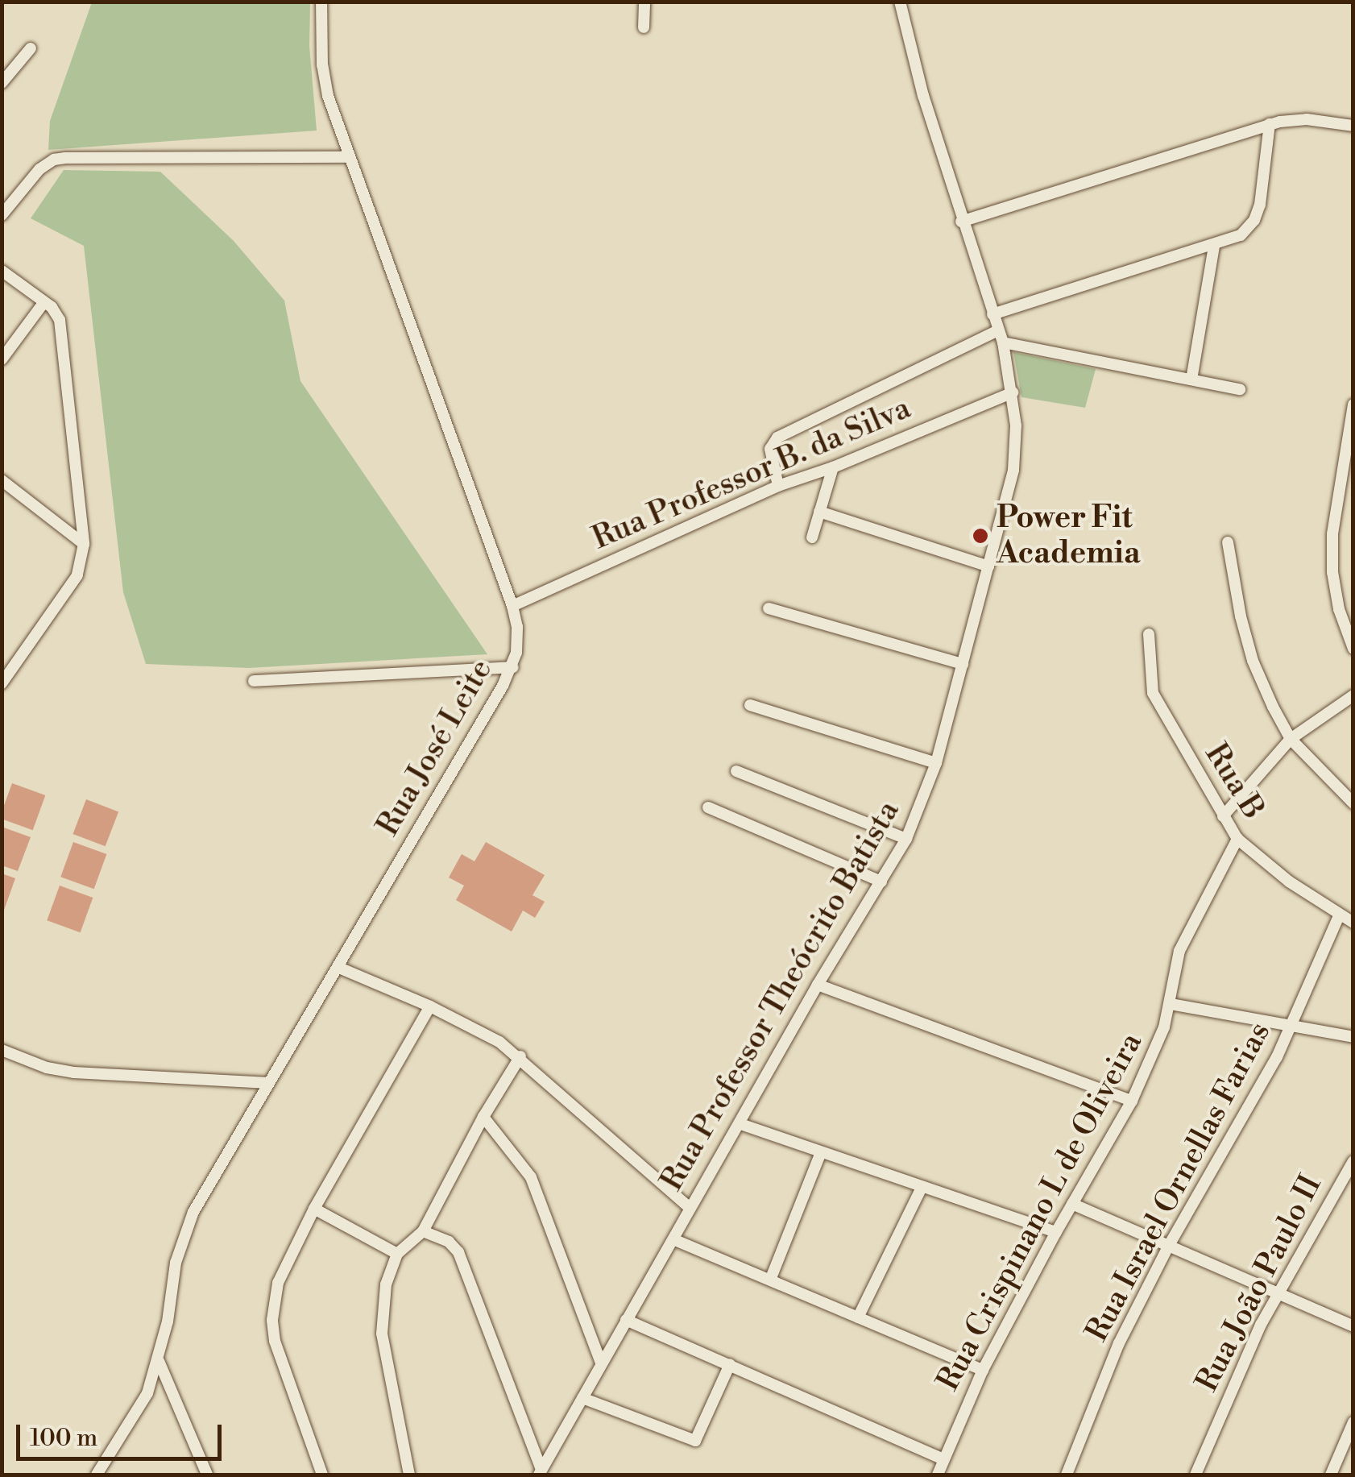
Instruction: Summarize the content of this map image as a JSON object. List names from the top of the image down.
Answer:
{
  "streets": {
    "street": [
      "Rua Professor B. da Silva",
      "Rua José Leite",
      "Rua B",
      "Rua Professor Theócrito Batista",
      "Rua Israel Ornellas Farias",
      "Rua Crispinano L de Oliveira",
      "Rua João Paulo II"
    ]
  },
  "crossings": [
    ["Rua Professor B. da Silva", "Rua José Leite"],
    ["Rua Professor B. da Silva", "Rua Professor Theócrito Batista"],
    ["Rua B", "Rua Israel Ornellas Farias"],
    ["Rua B", "Rua Crispinano L de Oliveira"]
  ],
  "places": ["Power Fit Academia"],
  "scale_bar": "100 m"
}
